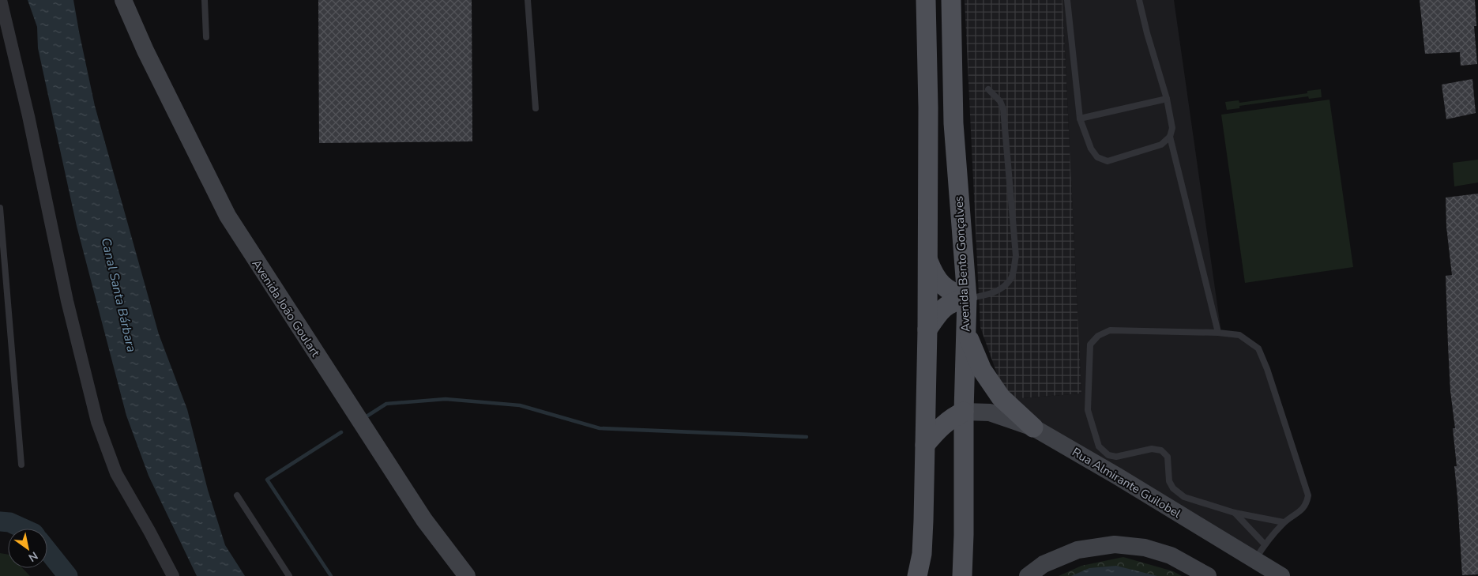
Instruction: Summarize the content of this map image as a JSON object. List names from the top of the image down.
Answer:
{
  "streets": {
    "main road": ["Avenida Bento Gonçalves", "Avenida João Goulart", "Rua Almirante Guilobel"]
  },
  "crossings": [
    ["Avenida Bento Gonçalves", "Rua Almirante Guilobel"]
  ],
  "water": ["Canal Santa Bárbara"],
  "north": "bottom right"
}
